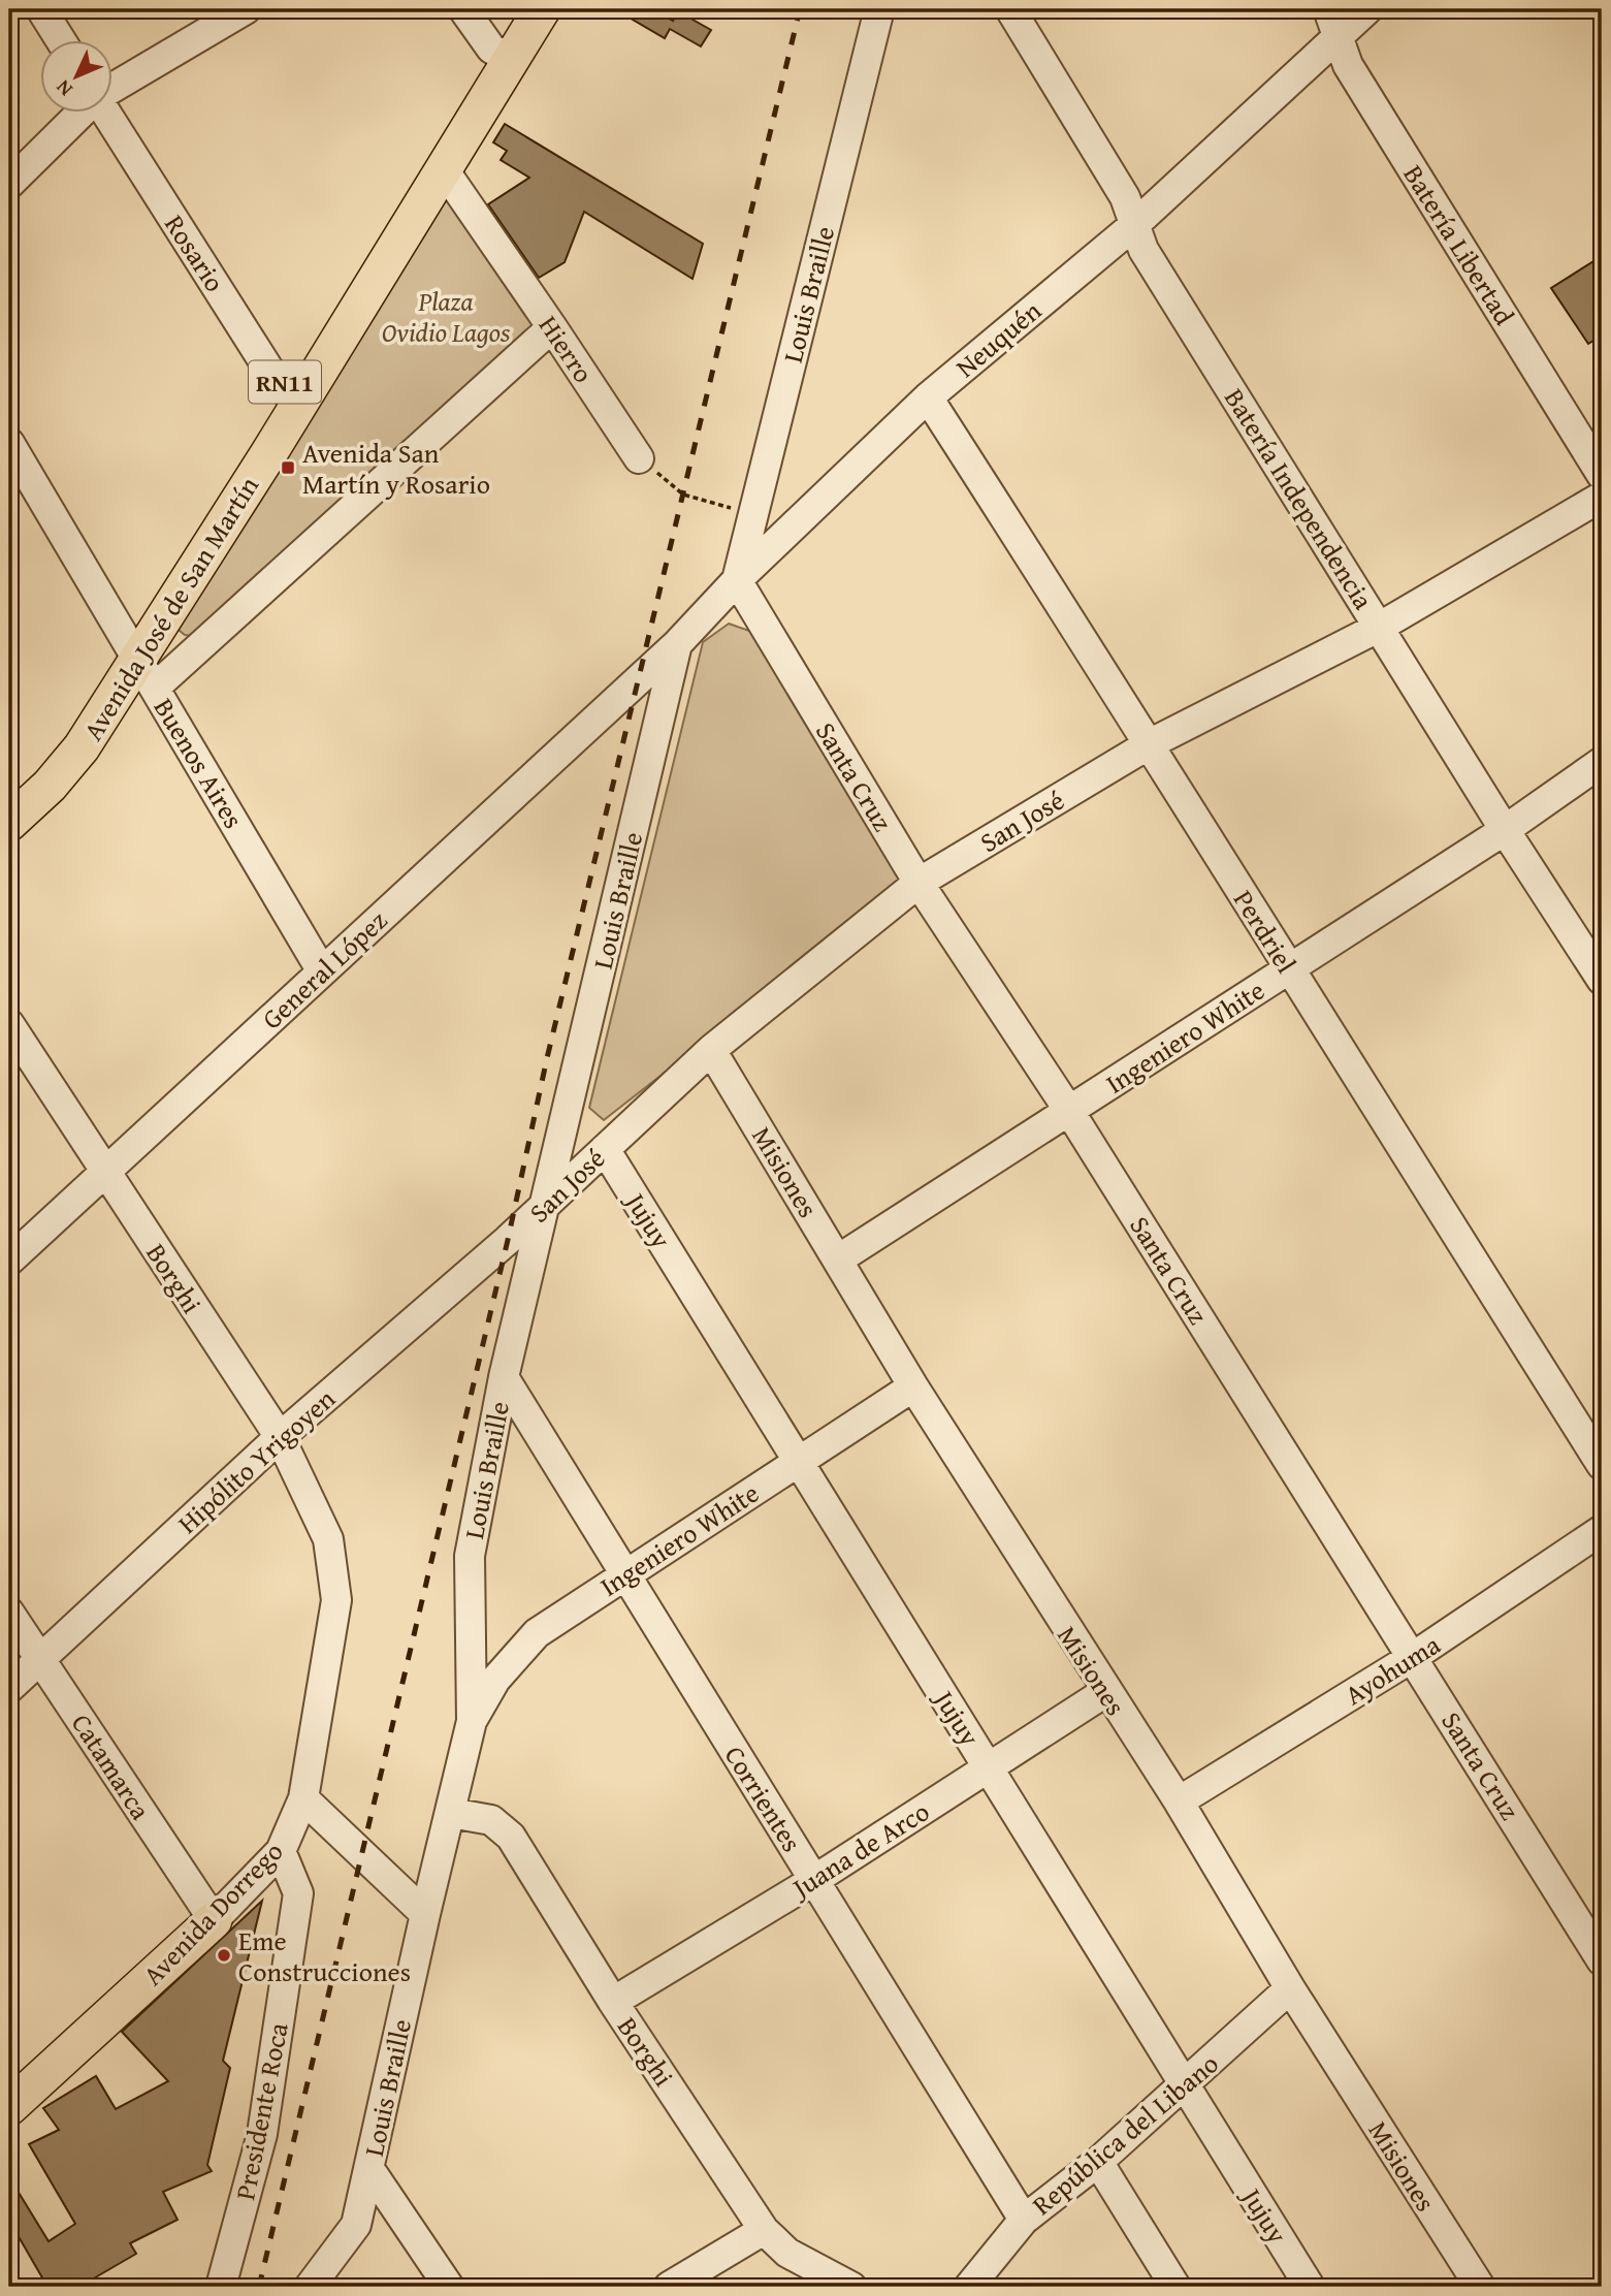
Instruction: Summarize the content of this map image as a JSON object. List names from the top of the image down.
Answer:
{
  "streets": {
    "main road": ["RN11", "Avenida José de San Martín", "Avenida Dorrego"],
    "street": [
      "Batería Libertad",
      "Rosario",
      "Louis Braille",
      "Neuquén",
      "Hierro",
      "Batería Independencia",
      "Buenos Aires",
      "Santa Cruz",
      "San José",
      "Perdriel",
      "General López",
      "Ingeniero White",
      "Misiones",
      "Jujuy",
      "Borghi",
      "Hipólito Yrigoyen",
      "Ayohuma",
      "Catamarca",
      "Corrientes",
      "Juana de Arco",
      "Presidente Roca",
      "República del Libano"
    ]
  },
  "crossings": [
    ["Batería Libertad", "Neuquén"],
    ["Rosario", "Avenida José de San Martín"],
    ["Louis Braille", "Neuquén"],
    ["Louis Braille", "Santa Cruz"],
    ["Louis Braille", "San José"],
    ["Louis Braille", "Ingeniero White"],
    ["Louis Braille", "Borghi"],
    ["Louis Braille", "Corrientes"],
    ["Neuquén", "Batería Independencia"],
    ["Neuquén", "Santa Cruz"],
    ["Neuquén", "Perdriel"],
    ["Neuquén", "General López"],
    ["Hierro", "Avenida José de San Martín"],
    ["Batería Independencia", "San José"],
    ["Batería Independencia", "Ingeniero White"],
    ["Avenida José de San Martín", "Buenos Aires"],
    ["Buenos Aires", "General López"],
    ["Santa Cruz", "San José"],
    ["Santa Cruz", "Ingeniero White"],
    ["Santa Cruz", "Ayohuma"],
    ["San José", "Perdriel"],
    ["San José", "Misiones"],
    ["San José", "Jujuy"],
    ["San José", "Hipólito Yrigoyen"],
    ["Perdriel", "Ingeniero White"],
    ["General López", "Borghi"],
    ["Ingeniero White", "Misiones"],
    ["Ingeniero White", "Jujuy"],
    ["Ingeniero White", "Corrientes"],
    ["Misiones", "Ayohuma"],
    ["Misiones", "Juana de Arco"],
    ["Misiones", "República del Libano"],
    ["Jujuy", "Juana de Arco"],
    ["Jujuy", "República del Libano"],
    ["Borghi", "Hipólito Yrigoyen"],
    ["Borghi", "Juana de Arco"],
    ["Borghi", "Avenida Dorrego"],
    ["Hipólito Yrigoyen", "Catamarca"],
    ["Catamarca", "Avenida Dorrego"],
    ["Corrientes", "Juana de Arco"],
    ["Corrientes", "República del Libano"],
    ["Avenida Dorrego", "Presidente Roca"]
  ],
  "parks": ["Plaza Ovidio Lagos"],
  "places": {
    "transit": ["Avenida San Martín y Rosario"],
    "other": ["Eme Construcciones"]
  },
  "north": "bottom left"
}
